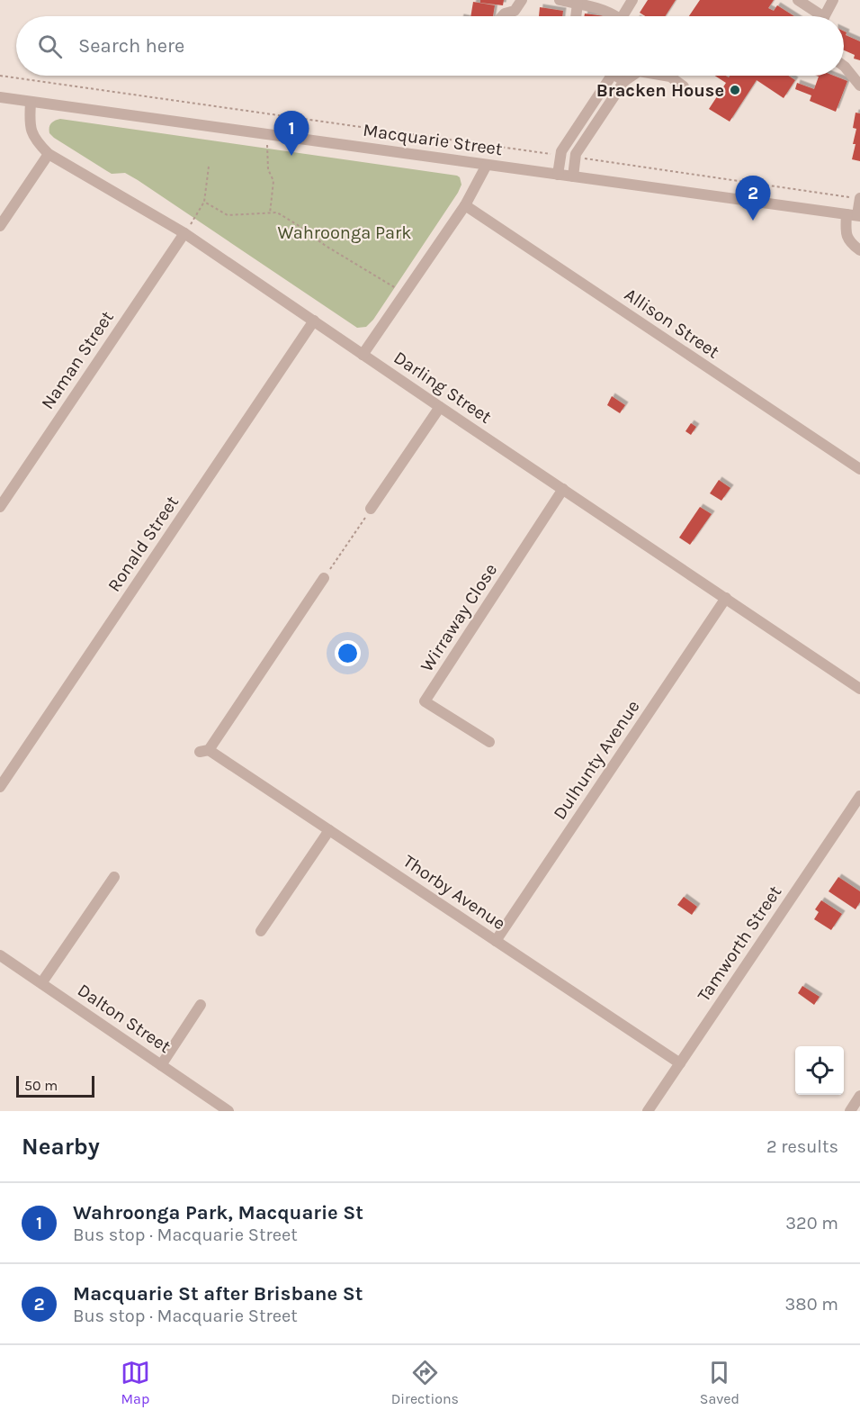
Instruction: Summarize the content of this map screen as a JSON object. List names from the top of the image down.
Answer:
{
  "streets": {
    "street": [
      "Macquarie Street",
      "Allison Street",
      "Naman Street",
      "Darling Street",
      "Ronald Street",
      "Wirraway Close",
      "Dulhunty Avenue",
      "Thorby Avenue",
      "Tamworth Street",
      "Dalton Street"
    ]
  },
  "crossings": [
    ["Macquarie Street", "Darling Street"],
    ["Naman Street", "Darling Street"],
    ["Darling Street", "Ronald Street"],
    ["Darling Street", "Wirraway Close"],
    ["Darling Street", "Dulhunty Avenue"],
    ["Dulhunty Avenue", "Thorby Avenue"],
    ["Thorby Avenue", "Tamworth Street"]
  ],
  "parks": ["Wahroonga Park"],
  "places": ["Bracken House"],
  "scale_bar": "50 m",
  "page": {
    "search": "Search here",
    "pins": ["1", "2"],
    "scale": "50 m",
    "heading": ["Nearby", "2 results"],
    "list": [
      {
        "mark": "1",
        "name": "Wahroonga Park, Macquarie St",
        "note": "Bus stop · Macquarie Street",
        "value": "320 m"
      },
      {
        "mark": "2",
        "name": "Macquarie St after Brisbane St",
        "note": "Bus stop · Macquarie Street",
        "value": "380 m"
      }
    ],
    "nav": ["Map", "Directions", "Saved"]
  }
}
